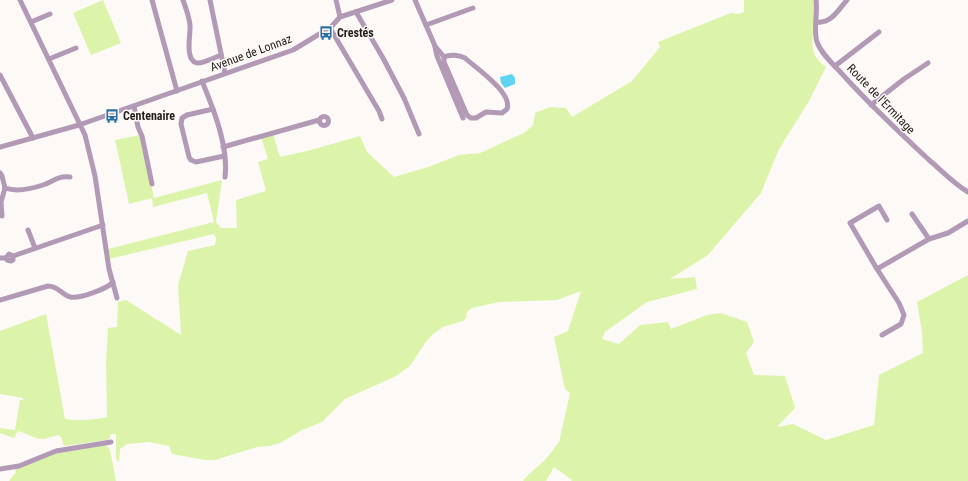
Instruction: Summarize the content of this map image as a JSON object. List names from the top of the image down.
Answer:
{
  "streets": {
    "street": ["Avenue de Lonnaz", "Route de l'Ermitage"]
  },
  "places": {
    "bus stop": ["Crestés", "Centenaire"]
  }
}
